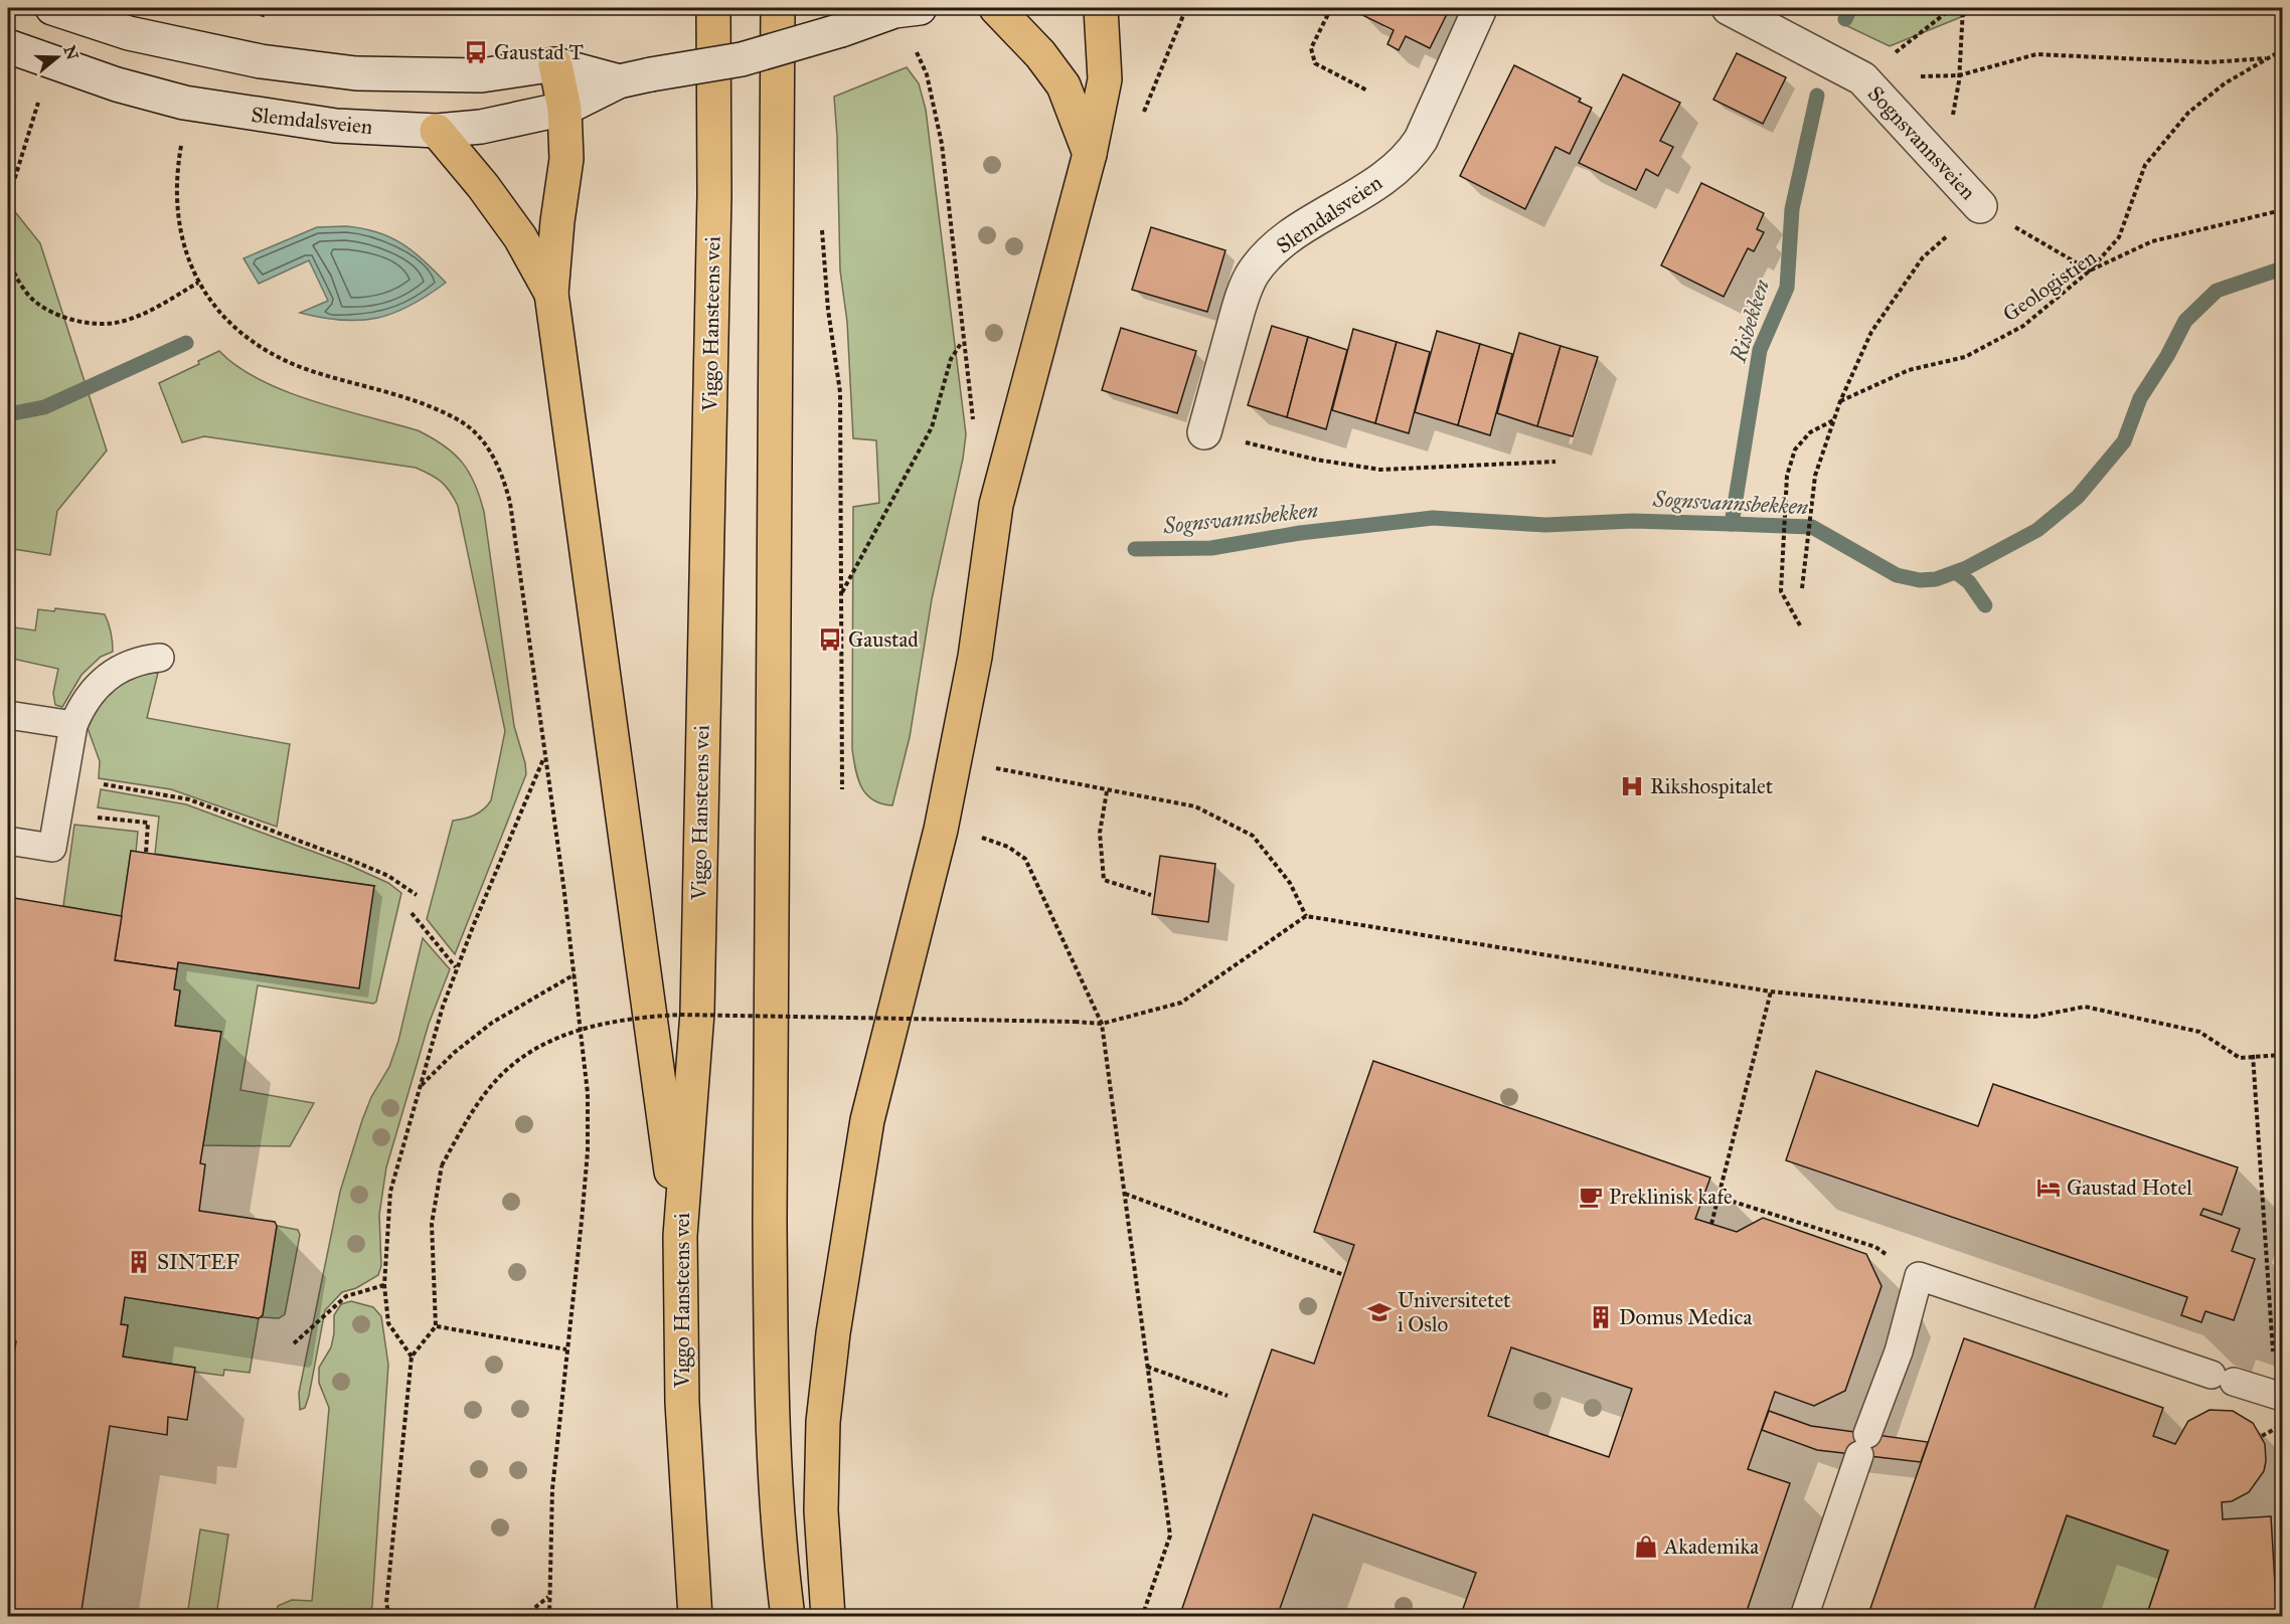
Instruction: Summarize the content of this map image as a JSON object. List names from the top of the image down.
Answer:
{
  "streets": {
    "highway": ["Viggo Hansteens vei"],
    "main road": ["Slemdalsveien", "Sognsvannsveien"],
    "path": ["Geologistien"]
  },
  "water": ["Risbekken", "Sognsvannsbekken"],
  "places": {
    "bus stop": ["Gaustad T", "Gaustad"],
    "hospital": ["Rikshospitalet"],
    "hotel": ["Gaustad Hotel"],
    "cafe": ["Preklinisk kafe"],
    "building": ["SINTEF", "Domus Medica"],
    "school or university": ["Universitetet i Oslo"],
    "shop": ["Akademika"]
  },
  "north": "right"
}
